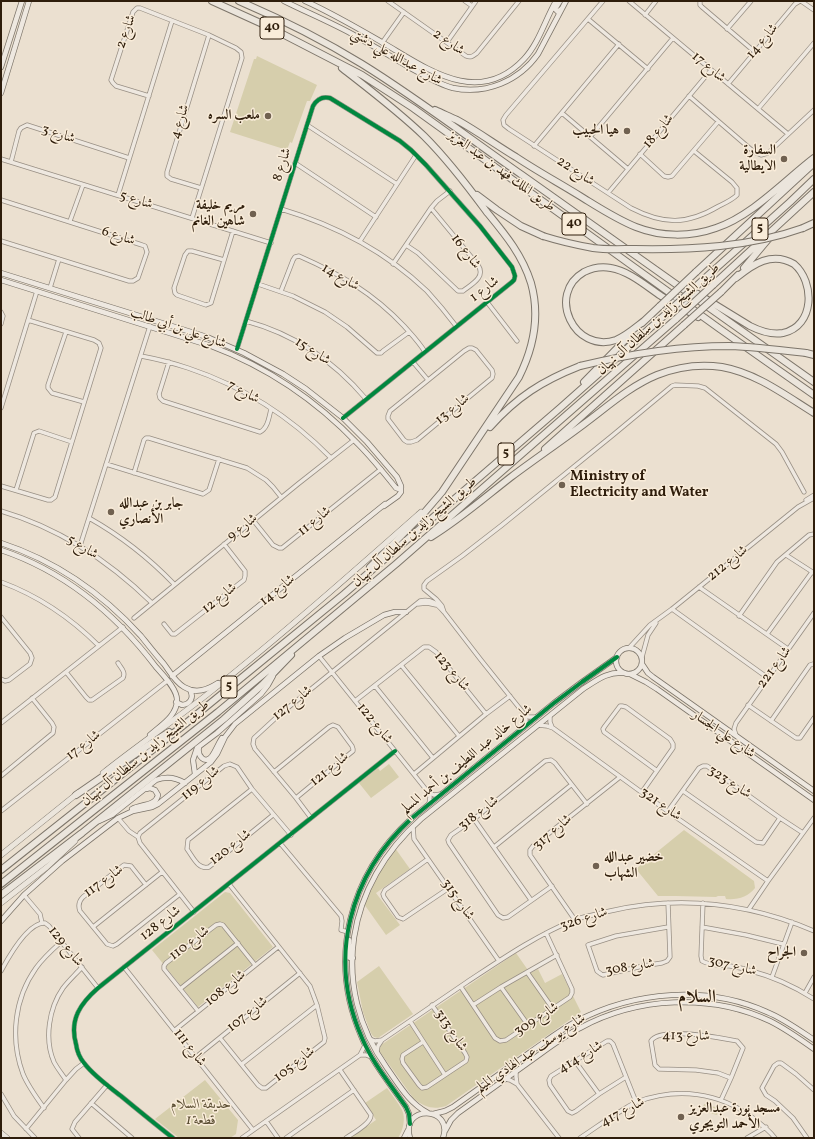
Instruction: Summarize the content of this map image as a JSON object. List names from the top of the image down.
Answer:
{
  "streets": {
    "highway": [
      "40",
      "طريق الملك فهد بن عبد العزيز",
      "5",
      "طريق الشيخ زايد بن سلطان آل نهيان"
    ],
    "street": [
      "شارع 2",
      "شارع 14",
      "شارع عبدالله علي دشتي",
      "شارع 17",
      "شارع 4",
      "شارع 18",
      "شارع 3",
      "شارع 8",
      "شارع 22",
      "شارع 5",
      "شارع 6",
      "شارع 16",
      "شارع 1",
      "شارع علي بن أبي طالب",
      "شارع 15",
      "شارع 7",
      "شارع 13",
      "شارع 11",
      "شارع 9",
      "شارع 212",
      "شارع 12",
      "شارع 221",
      "شارع 123",
      "شارع 127",
      "شارع 122",
      "شارع علي الجسار",
      "شارع خالد عبد اللطيف بن أحمد المسلم",
      "شارع 121",
      "شارع 323",
      "شارع 119",
      "شارع 321",
      "شارع 318",
      "شارع 317",
      "شارع 120",
      "شارع 117",
      "شارع 315",
      "شارع 326",
      "شارع 128",
      "شارع 110",
      "شارع 129",
      "شارع 307",
      "شارع 308",
      "شارع 108",
      "شارع 107",
      "شارع 309",
      "شارع 313",
      "شارع 413",
      "شارع 111",
      "شارع يوسف عبد الهادي الميلم",
      "شارع 414",
      "شارع 105",
      "شارع 417"
    ]
  },
  "crossings": [
    ["شارع 14", "شارع 17"],
    ["شارع 14", "شارع 1"],
    ["شارع 14", "شارع علي بن أبي طالب"],
    ["شارع 17", "شارع 18"],
    ["شارع 18", "شارع 22"],
    ["شارع 3", "شارع 5"],
    ["شارع 8", "شارع 5"],
    ["شارع 8", "شارع 1"],
    ["شارع 8", "شارع علي بن أبي طالب"],
    ["شارع 8", "شارع 15"],
    ["شارع 5", "شارع 9"],
    ["5", "طريق الشيخ زايد بن سلطان آل نهيان"],
    ["شارع 1", "شارع علي بن أبي طالب"],
    ["شارع 1", "شارع 15"],
    ["شارع علي بن أبي طالب", "شارع 11"],
    ["شارع علي بن أبي طالب", "شارع 9"],
    ["شارع 7", "شارع 9"],
    ["شارع 11", "شارع 9"],
    ["شارع 9", "شارع 12"],
    ["شارع 212", "شارع علي الجسار"],
    ["شارع 212", "شارع خالد عبد اللطيف بن أحمد المسلم"],
    ["شارع 123", "شارع 122"],
    ["شارع 127", "شارع 122"],
    ["شارع 127", "شارع 121"],
    ["شارع 127", "شارع 128"],
    ["شارع 122", "شارع 128"],
    ["شارع علي الجسار", "شارع خالد عبد اللطيف بن أحمد المسلم"],
    ["شارع خالد عبد اللطيف بن أحمد المسلم", "شارع 321"],
    ["شارع خالد عبد اللطيف بن أحمد المسلم", "شارع يوسف عبد الهادي الميلم"],
    ["شارع 323", "شارع 321"],
    ["شارع 119", "شارع 120"],
    ["شارع 119", "شارع 128"],
    ["شارع 321", "شارع 317"],
    ["شارع 318", "شارع 317"],
    ["شارع 317", "شارع 326"],
    ["شارع 315", "شارع 326"],
    ["شارع 326", "شارع 307"],
    ["شارع 326", "شارع 308"],
    ["شارع 326", "شارع 309"],
    ["شارع 326", "شارع 313"],
    ["شارع 128", "شارع 129"],
    ["شارع 128", "شارع 111"],
    ["شارع 128", "شارع 105"],
    ["شارع 110", "شارع 108"],
    ["شارع 108", "شارع 111"],
    ["شارع 108", "شارع 105"],
    ["شارع 107", "شارع 111"],
    ["شارع 107", "شارع 105"],
    ["شارع 413", "شارع 417"],
    ["شارع 414", "شارع 417"]
  ],
  "districts": ["السلام"],
  "parks": ["حديقة السلام قطعة 1"],
  "places": [
    "ملعب السره",
    "هيا الحبيب",
    "السفارة الايطالية",
    "مريم خليفة شاهين الغانم",
    "Ministry of Electricity and Water",
    "جابر بن عبدالله الأنصاري",
    "خضير عبدالله الشهاب",
    "الجراح",
    "مسجد نورة عبدالعزيز الأحمد التويجري"
  ]
}
